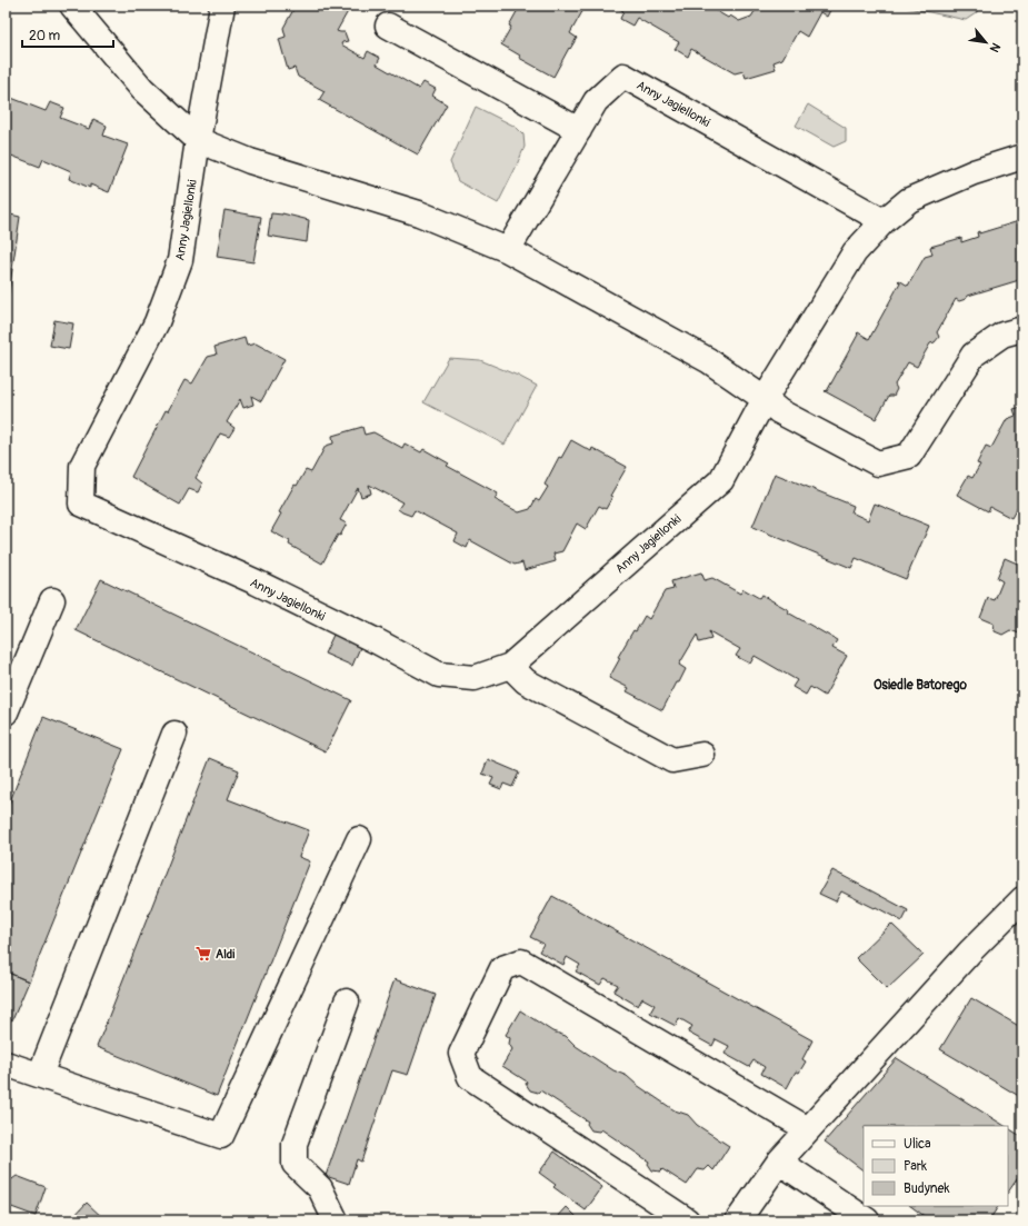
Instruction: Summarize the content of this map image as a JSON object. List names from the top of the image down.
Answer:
{
  "streets": {
    "street": ["Anny Jagiellonki"]
  },
  "districts": ["Osiedle Batorego"],
  "places": {
    "supermarket": ["Aldi"]
  },
  "legend": ["Ulica", "Park", "Budynek"],
  "scale_bar": "20 m",
  "north": "bottom right"
}
